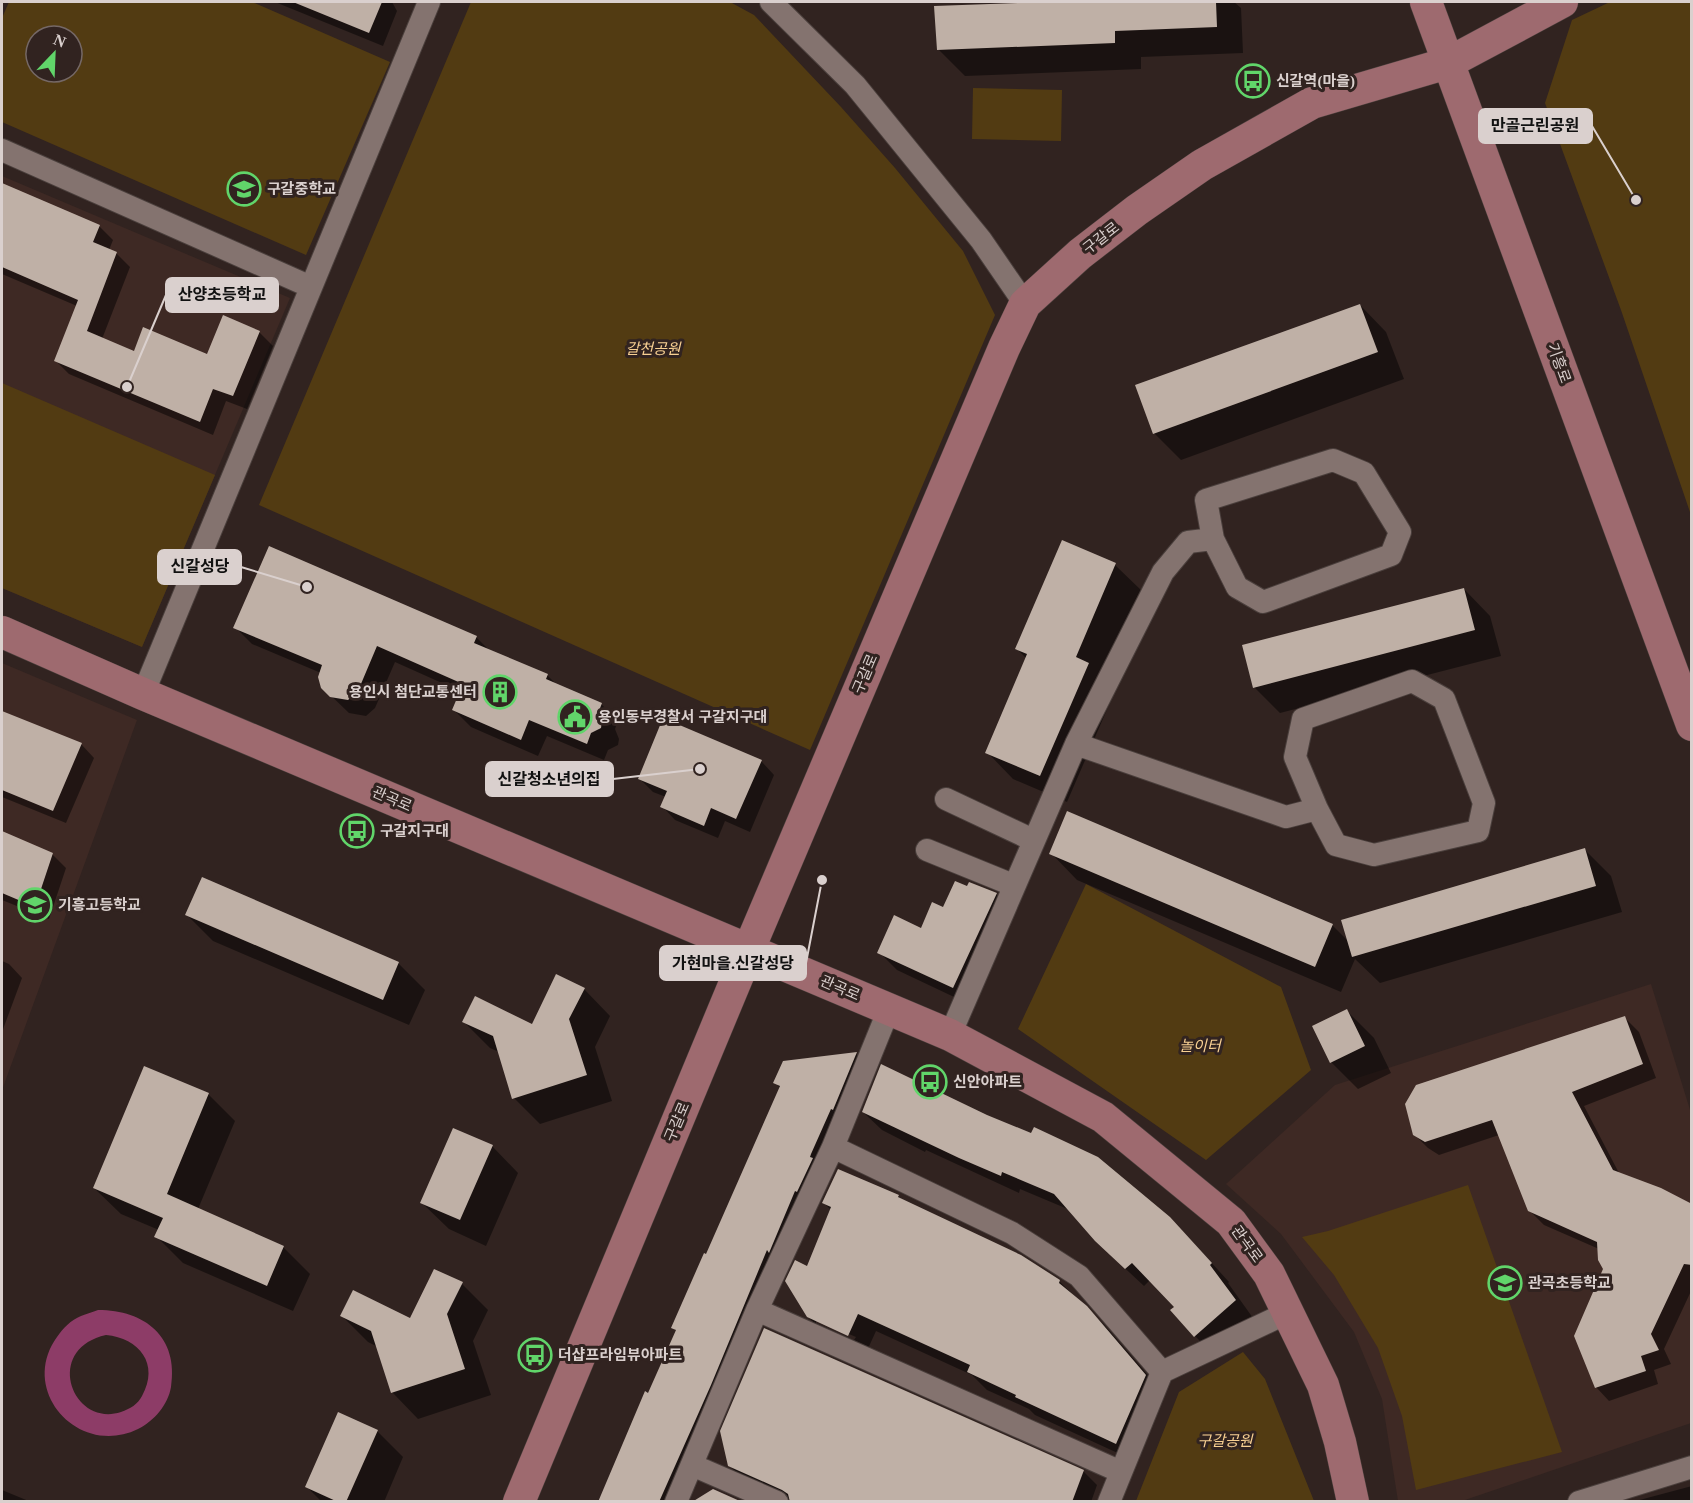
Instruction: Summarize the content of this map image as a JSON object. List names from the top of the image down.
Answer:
{
  "streets": {
    "street": ["구갈로", "기흥로", "관곡로"]
  },
  "crossings": [
    ["구갈로", "기흥로"],
    ["구갈로", "관곡로"]
  ],
  "parks": ["갈천공원", "놀이터", "구갈공원"],
  "places": {
    "bus stop": [
      "신갈역(마을)",
      "구갈지구대",
      "신안아파트",
      "더샵프라임뷰아파트"
    ],
    "school or university": ["구갈중학교", "기흥고등학교", "관곡초등학교"],
    "other": [
      "만골근린공원",
      "산양초등학교",
      "신갈성당",
      "신갈청소년의집",
      "가현마을.신갈성당"
    ],
    "building": ["용인시 첨단교통센터"],
    "public building": ["용인동부경찰서 구갈지구대"]
  },
  "north": "top right"
}
